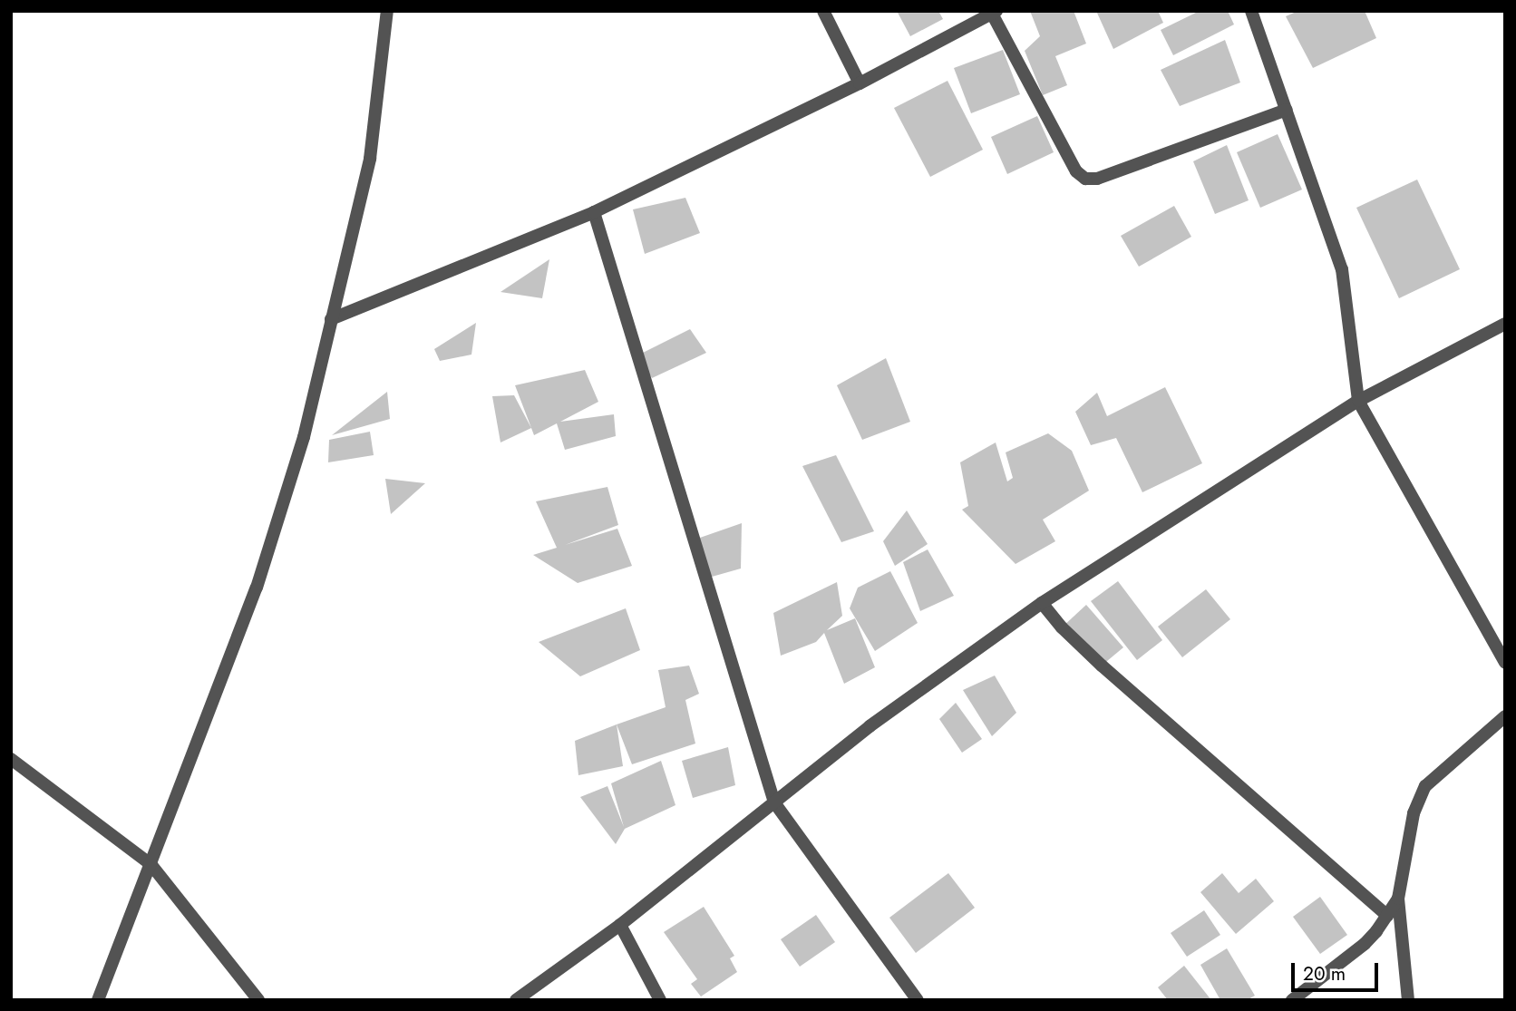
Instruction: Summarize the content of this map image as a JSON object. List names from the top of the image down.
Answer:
{
  "scale_bar": "20 m"
}
